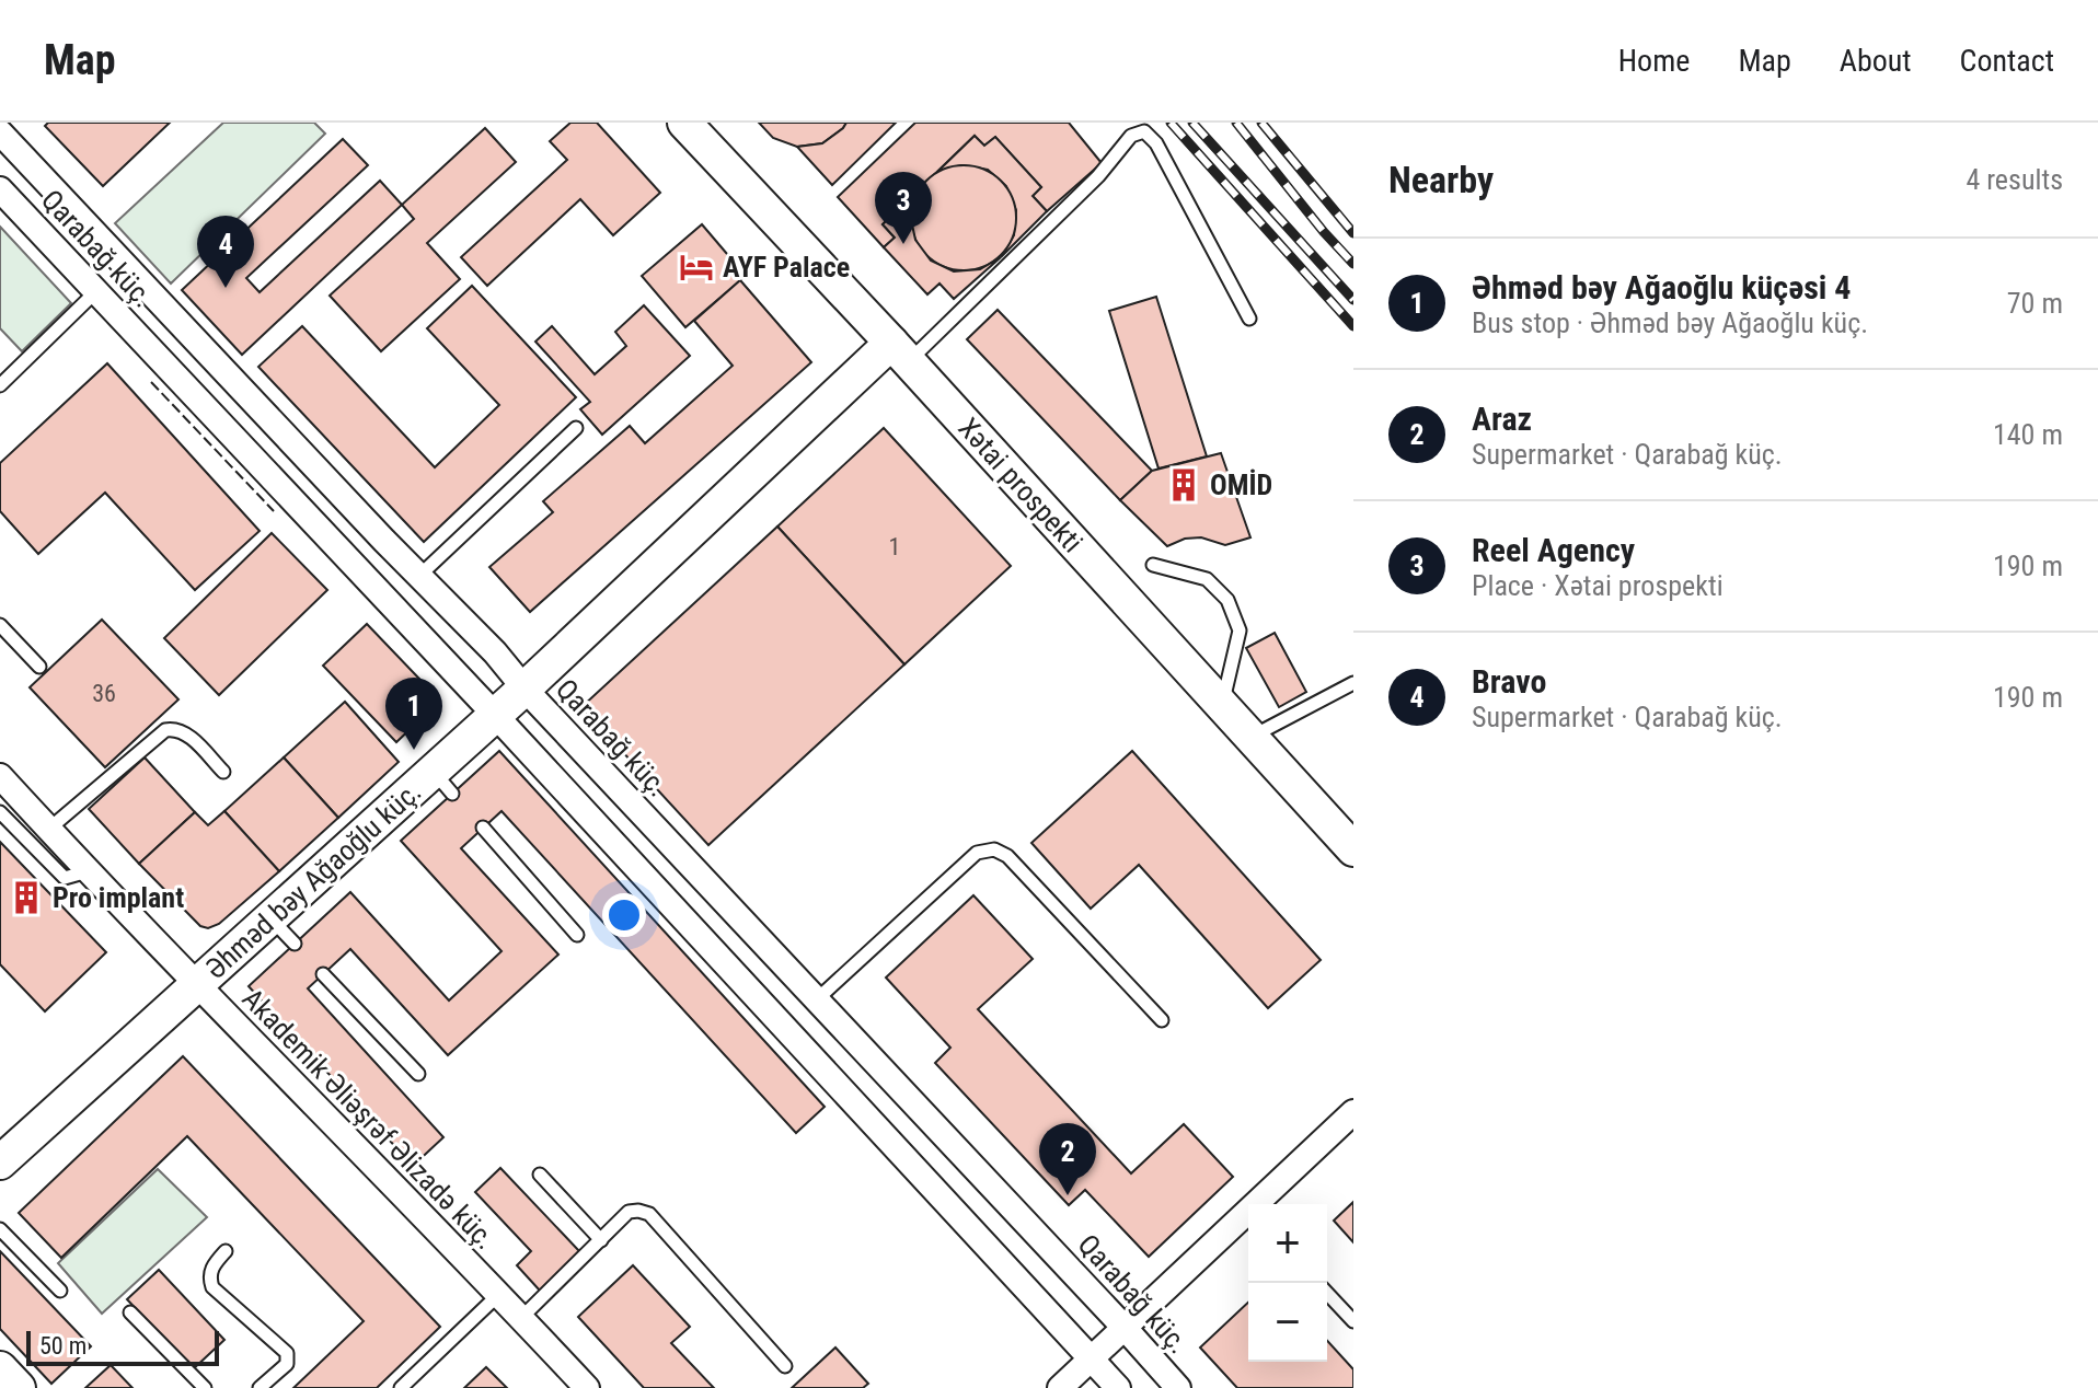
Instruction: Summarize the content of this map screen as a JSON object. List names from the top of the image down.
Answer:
{
  "streets": {
    "street": [
      "Qarabağ küç.",
      "Xətai prospekti",
      "Əhməd bəy Ağaoğlu küç.",
      "Akademik Əliəşrəf Əlizadə küç."
    ]
  },
  "crossings": [
    ["Qarabağ küç.", "Əhməd bəy Ağaoğlu küç."],
    ["Xətai prospekti", "Əhməd bəy Ağaoğlu küç."],
    ["Əhməd bəy Ağaoğlu küç.", "Akademik Əliəşrəf Əlizadə küç."]
  ],
  "places": {
    "hotel": ["AYF Palace"],
    "building": ["OMİD", "Pro implant"]
  },
  "house_numbers": ["1", "36"],
  "scale_bar": "50 m",
  "page": {
    "header": "Map",
    "nav": [
      "Home",
      "Map",
      "About",
      "Contact"
    ],
    "heading": ["Nearby", "4 results"],
    "pins": [
      "3",
      "4",
      "1",
      "2"
    ],
    "list": [
      {
        "mark": "1",
        "name": "Əhməd bəy Ağaoğlu küçəsi 4",
        "note": "Bus stop · Əhməd bəy Ağaoğlu küç.",
        "value": "70 m"
      },
      {
        "mark": "2",
        "name": "Araz",
        "note": "Supermarket · Qarabağ küç.",
        "value": "140 m"
      },
      {
        "mark": "3",
        "name": "Reel Agency",
        "note": "Place · Xətai prospekti",
        "value": "190 m"
      },
      {
        "mark": "4",
        "name": "Bravo",
        "note": "Supermarket · Qarabağ küç.",
        "value": "190 m"
      }
    ],
    "map_buttons": ["+", "−"],
    "scale": "50 m"
  }
}
